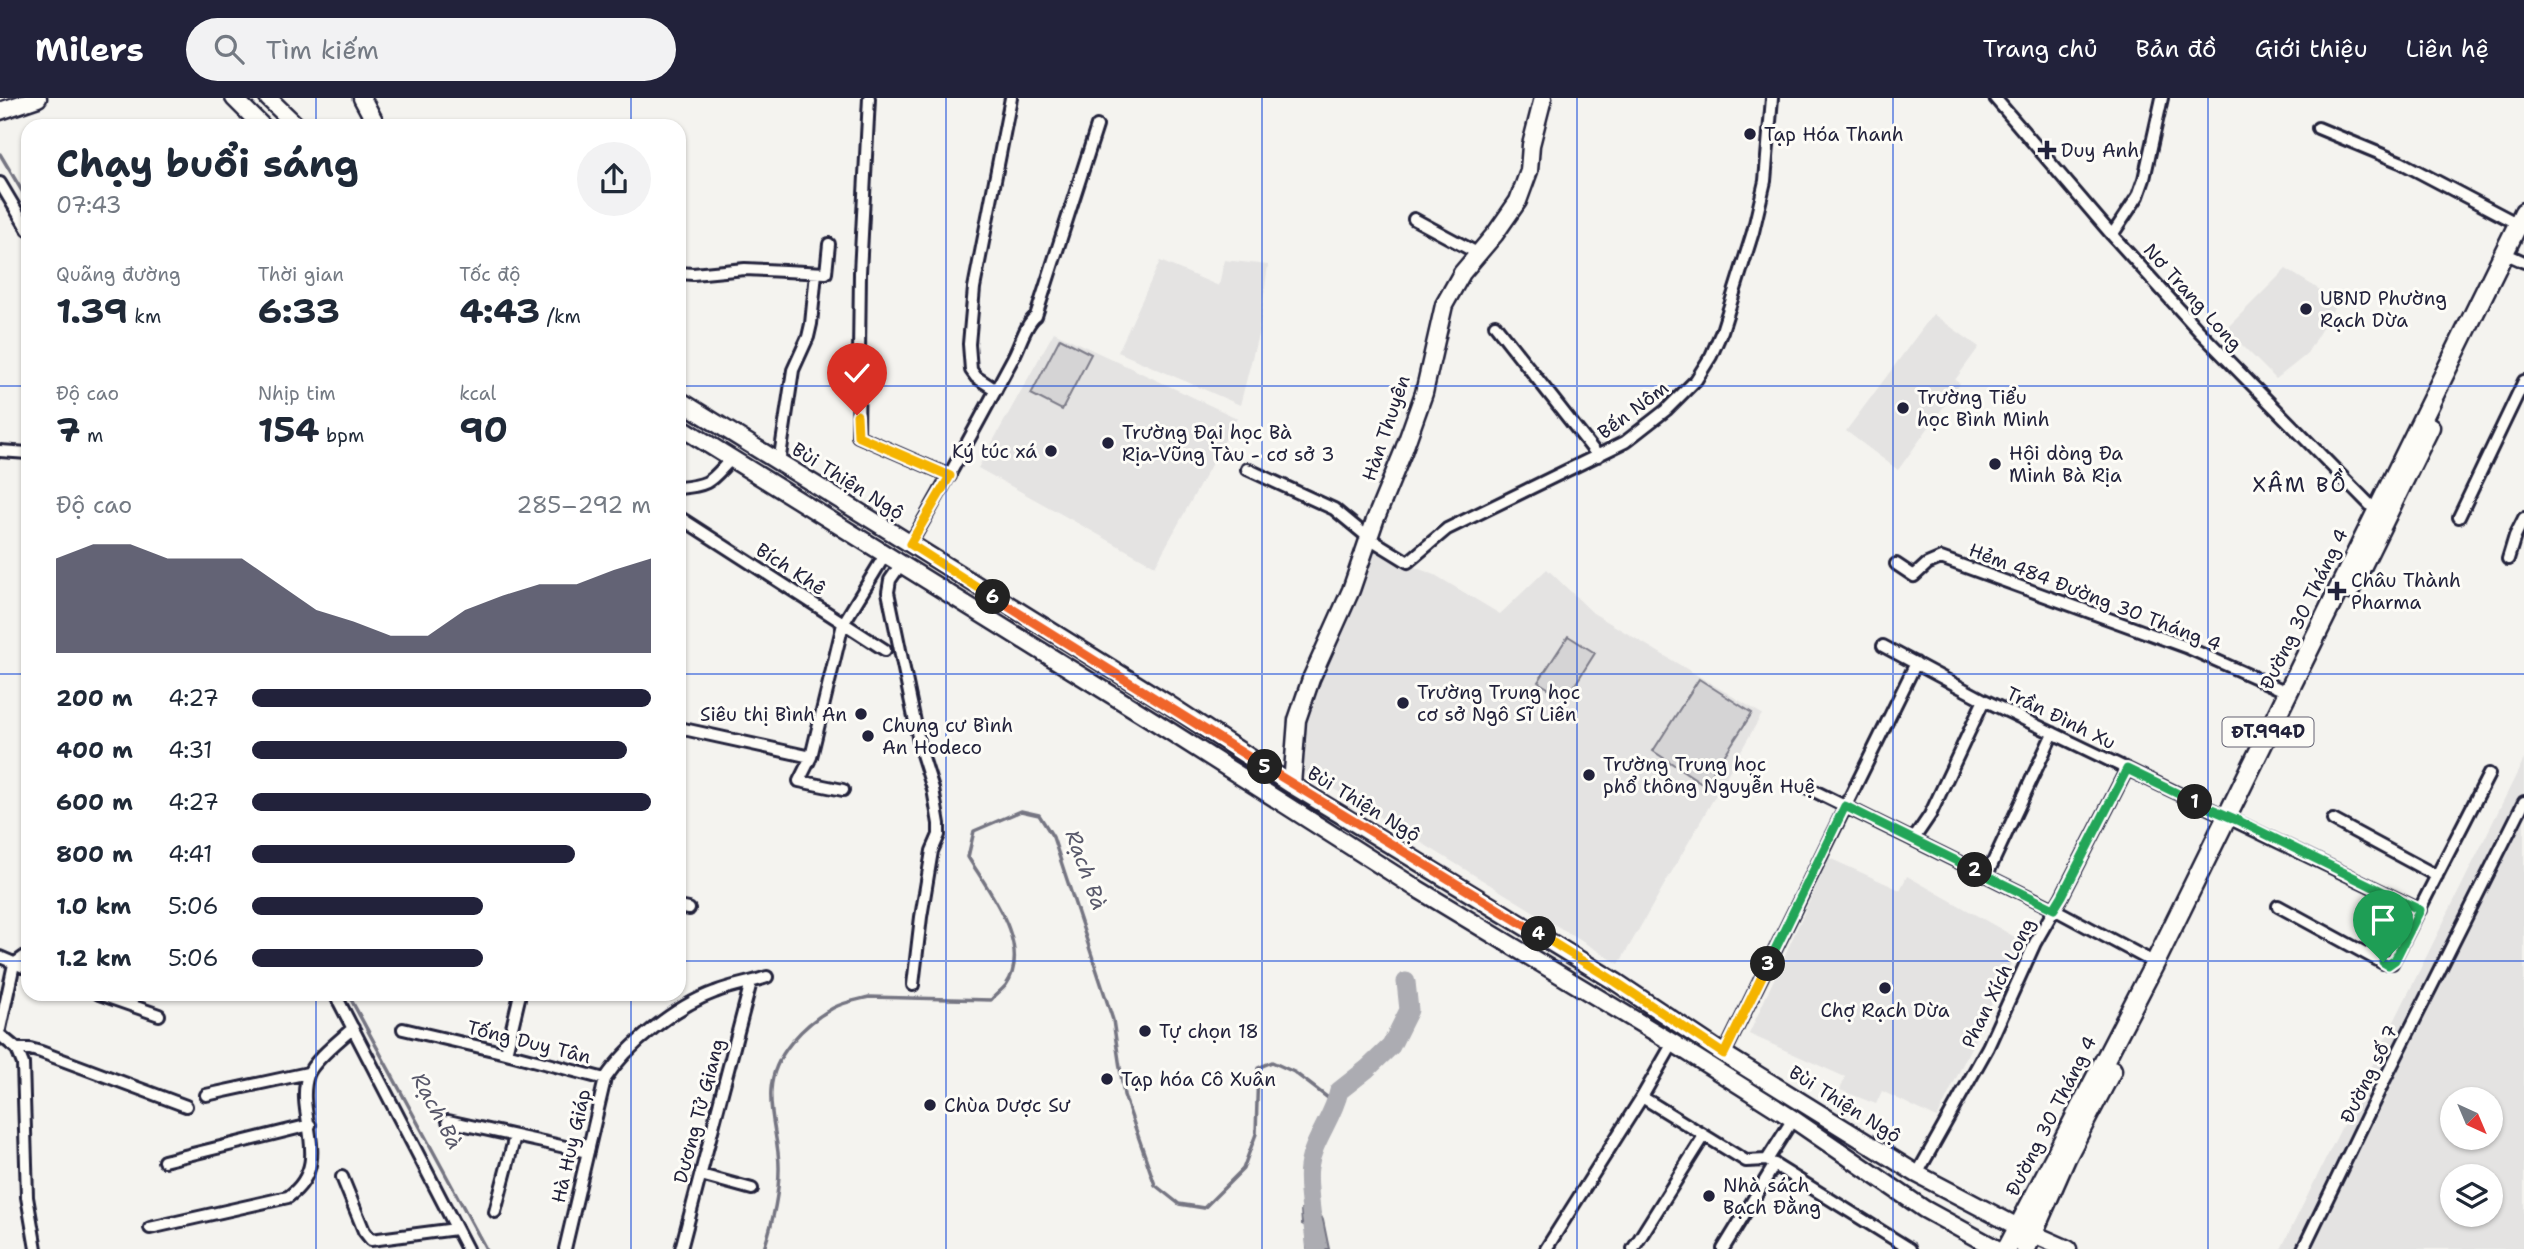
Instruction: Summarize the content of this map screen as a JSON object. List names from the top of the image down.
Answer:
{
  "streets": {
    "main road": [
      "Hàn Thuyên",
      "Bùi Thiện Ngộ",
      "Đường 30 Tháng 4",
      "ĐT.994D"
    ],
    "street": [
      "Nơ Trang Long",
      "Bến Nôm",
      "Bích Khê",
      "Hẻm 484 Đường 30 Tháng 4",
      "Trần Đình Xu",
      "Phan Xích Long",
      "Tống Duy Tân",
      "Đường số 7",
      "Dương Tử Giang",
      "Hà Huy Giáp"
    ]
  },
  "crossings": [
    ["Nơ Trang Long", "Đường 30 Tháng 4"],
    ["Bến Nôm", "Hàn Thuyên"],
    ["Hàn Thuyên", "Bùi Thiện Ngộ"],
    ["Bùi Thiện Ngộ", "Đường 30 Tháng 4"],
    ["Bùi Thiện Ngộ", "Phan Xích Long"],
    ["Hẻm 484 Đường 30 Tháng 4", "Đường 30 Tháng 4"],
    ["Đường 30 Tháng 4", "Trần Đình Xu"],
    ["Trần Đình Xu", "Phan Xích Long"],
    ["Tống Duy Tân", "Hà Huy Giáp"],
    ["Dương Tử Giang", "Hà Huy Giáp"]
  ],
  "districts": ["XÂM BỒ"],
  "water": ["Rạch Bà"],
  "places": {
    "other": [
      "Tạp Hóa Thanh",
      "UBND Phường Rạch Dừa",
      "Trường Tiểu học Bình Minh",
      "Trường Đại học Bà Rịa-Vũng Tàu - cơ sở 3",
      "Ký túc xá",
      "Hội dòng Đa Minh Bà Rịa",
      "Trường Trung học cơ sở Ngô Sĩ Liên",
      "Siêu thị Bình An",
      "Chung cư Bình An Hodeco",
      "Trường Trung học phổ thông Nguyễn Huệ",
      "Chợ Rạch Dừa",
      "Tự chọn 18",
      "Tạp hóa Cô Xuân",
      "Chùa Dược Sư",
      "Nhà sách Bạch Đằng"
    ],
    "health": ["Duy Anh", "Châu Thành Pharma"]
  },
  "north": "bottom right",
  "page": {
    "header": "Milers",
    "search": "Tìm kiếm",
    "nav": [
      "Trang chủ",
      "Bản đồ",
      "Giới thiệu",
      "Liên hệ"
    ],
    "heading": ["Chạy buổi sáng", "07:43"],
    "stats": [
      ["Quãng đường", "1.39 km"],
      ["Thời gian", "6:33"],
      ["Tốc độ", "4:43 /km"],
      ["Độ cao", "7 m"],
      ["Nhịp tim", "154 bpm"],
      ["kcal", "90"]
    ],
    "chart": ["Độ cao", "285–292 m"],
    "pins": [
      "6",
      "5",
      "1",
      "2",
      "4",
      "3"
    ],
    "list": [
      {
        "name": "200 m",
        "note": "4:27"
      },
      {
        "name": "400 m",
        "note": "4:31"
      },
      {
        "name": "600 m",
        "note": "4:27"
      },
      {
        "name": "800 m",
        "note": "4:41"
      },
      {
        "name": "1.0 km",
        "note": "5:06"
      },
      {
        "name": "1.2 km",
        "note": "5:06"
      }
    ]
  }
}
